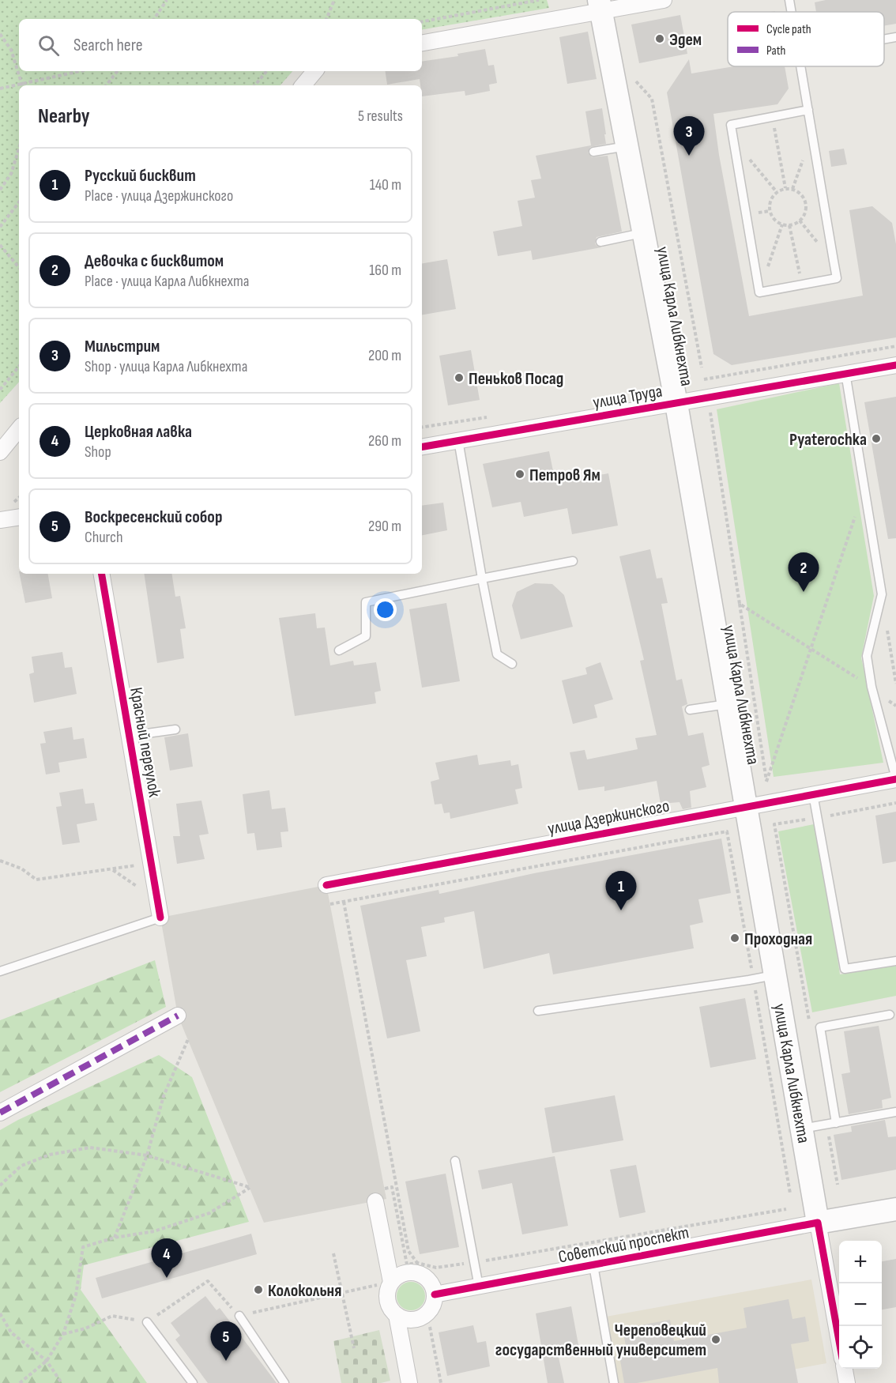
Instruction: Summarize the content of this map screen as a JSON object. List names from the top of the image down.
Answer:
{
  "streets": {
    "main road": ["улица Карла Либкнехта", "Советский проспект"],
    "street": ["улица Труда", "Красный переулок", "улица Дзержинского"]
  },
  "crossings": [
    ["улица Карла Либкнехта", "улица Труда"],
    ["улица Карла Либкнехта", "улица Дзержинского"],
    ["улица Карла Либкнехта", "Советский проспект"]
  ],
  "places": [
    "Эдем",
    "Пеньков Посад",
    "Pyaterochka",
    "Петров Ям",
    "Проходная",
    "Колокольня",
    "Череповецкий государственный университет"
  ],
  "legend": ["Cycle path", "Path"],
  "page": {
    "search": "Search here",
    "heading": ["Nearby", "5 results"],
    "pins": [
      "3",
      "2",
      "1",
      "4",
      "5"
    ],
    "list": [
      {
        "mark": "1",
        "name": "Русский бисквит",
        "note": "Place · улица Дзержинского",
        "value": "140 m"
      },
      {
        "mark": "2",
        "name": "Девочка с бисквитом",
        "note": "Place · улица Карла Либкнехта",
        "value": "160 m"
      },
      {
        "mark": "3",
        "name": "Мильстрим",
        "note": "Shop · улица Карла Либкнехта",
        "value": "200 m"
      },
      {
        "mark": "4",
        "name": "Церковная лавка",
        "note": "Shop",
        "value": "260 m"
      },
      {
        "mark": "5",
        "name": "Воскресенский собор",
        "note": "Church",
        "value": "290 m"
      }
    ],
    "map_buttons": ["+", "−"]
  }
}
